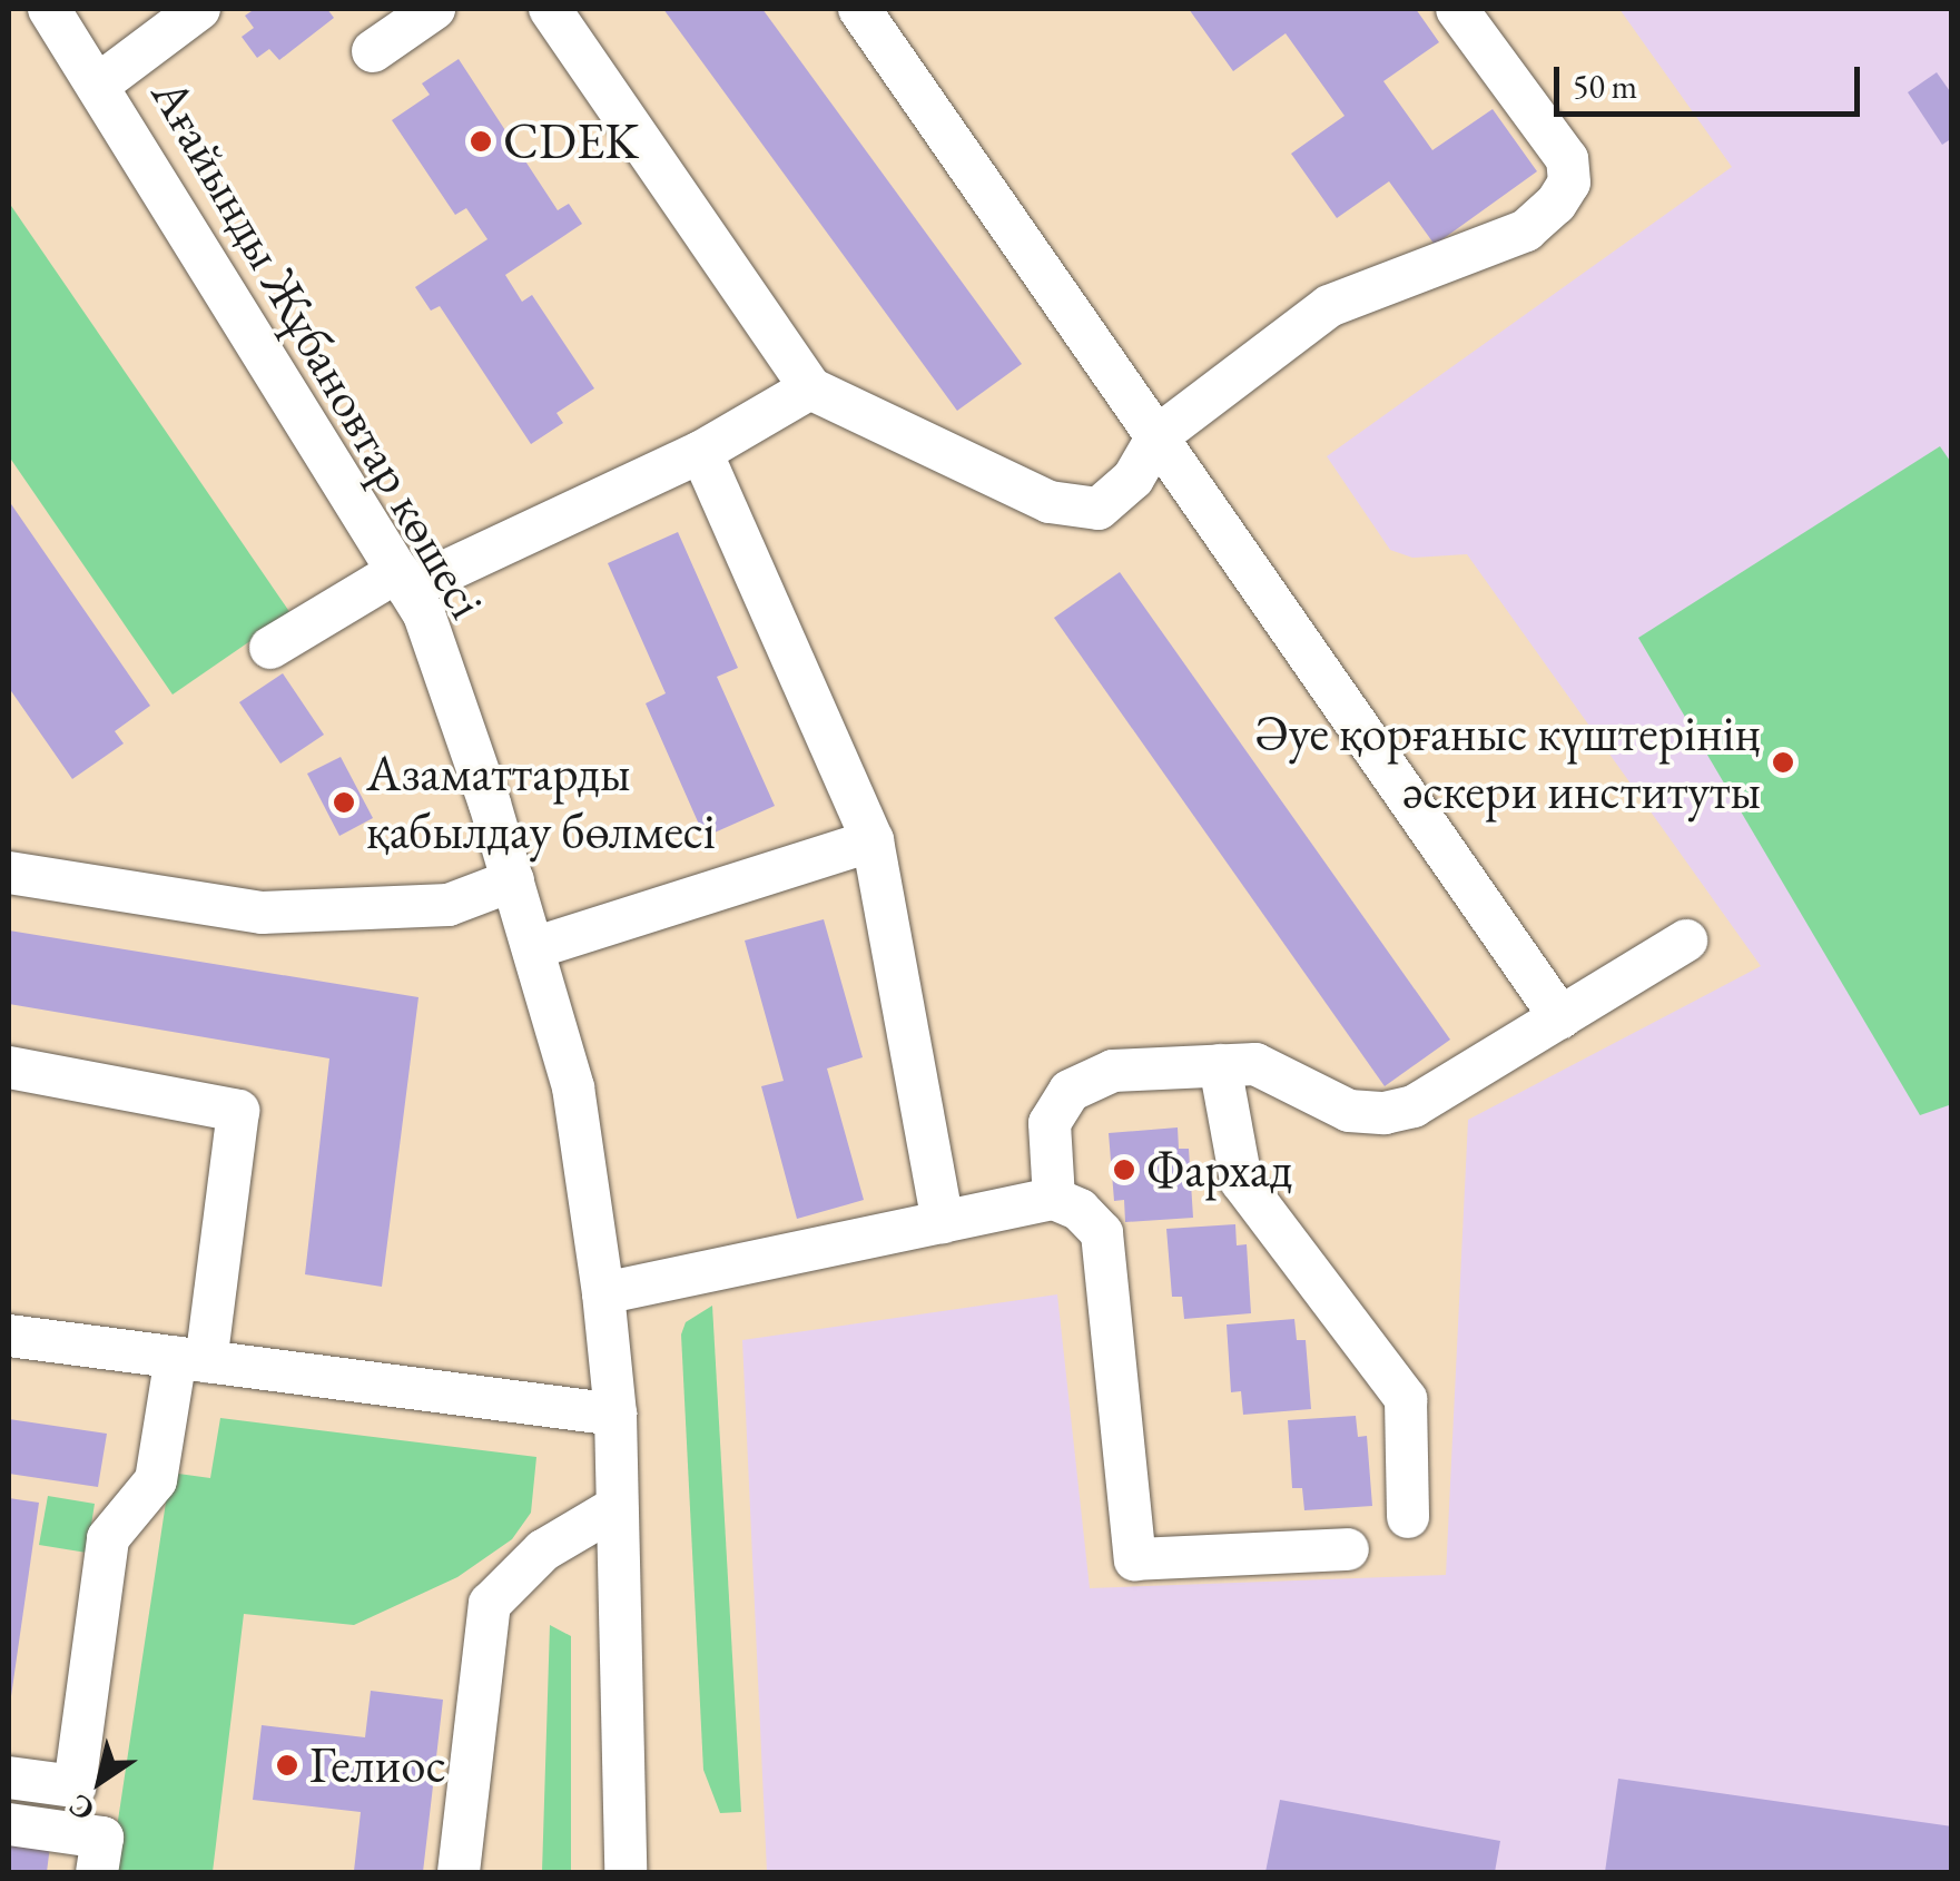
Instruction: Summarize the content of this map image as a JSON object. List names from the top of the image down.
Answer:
{
  "streets": {
    "street": ["Ағайынды Жұбановтар көшесі"]
  },
  "places": [
    "CDEK",
    "Әуе қорғаныс күштерінің әскери институты",
    "Азаматтарды қабылдау бөлмесі",
    "Фархад",
    "Гелиос"
  ],
  "scale_bar": "50 m",
  "north": "bottom left"
}
